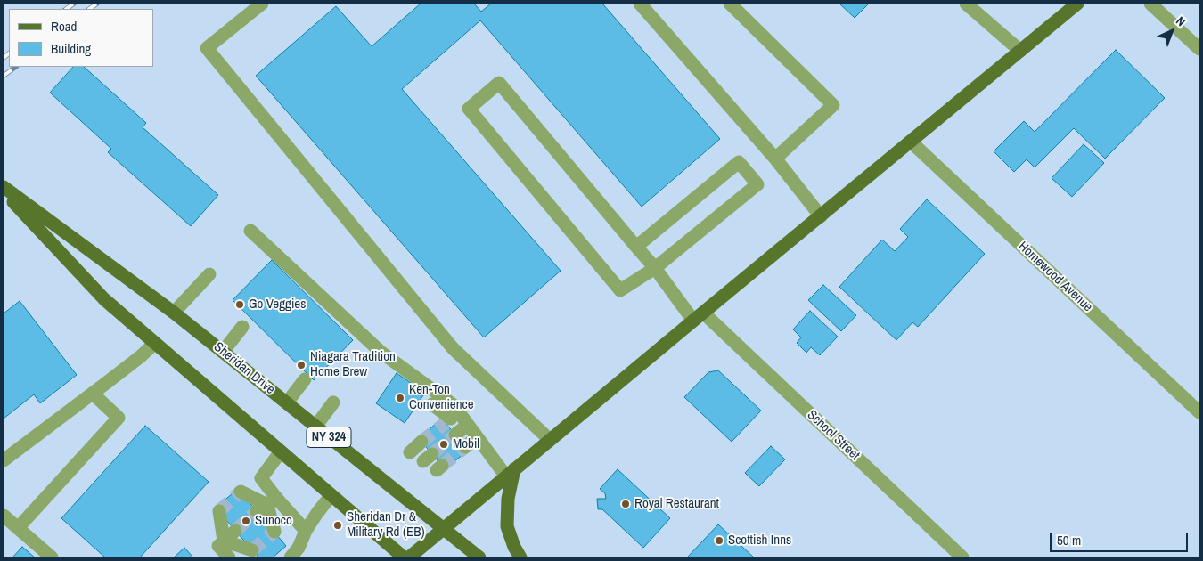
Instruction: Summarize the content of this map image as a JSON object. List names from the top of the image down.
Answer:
{
  "streets": {
    "main road": ["Sheridan Drive", "NY 324"],
    "street": ["Homewood Avenue", "School Street"]
  },
  "places": [
    "Go Veggies",
    "Niagara Tradition Home Brew",
    "Ken-Ton Convenience",
    "Mobil",
    "Royal Restaurant",
    "Sunoco",
    "Sheridan Dr & Military Rd (EB)",
    "Scottish Inns"
  ],
  "legend": ["Road", "Building"],
  "scale_bar": "50 m",
  "north": "top right"
}
